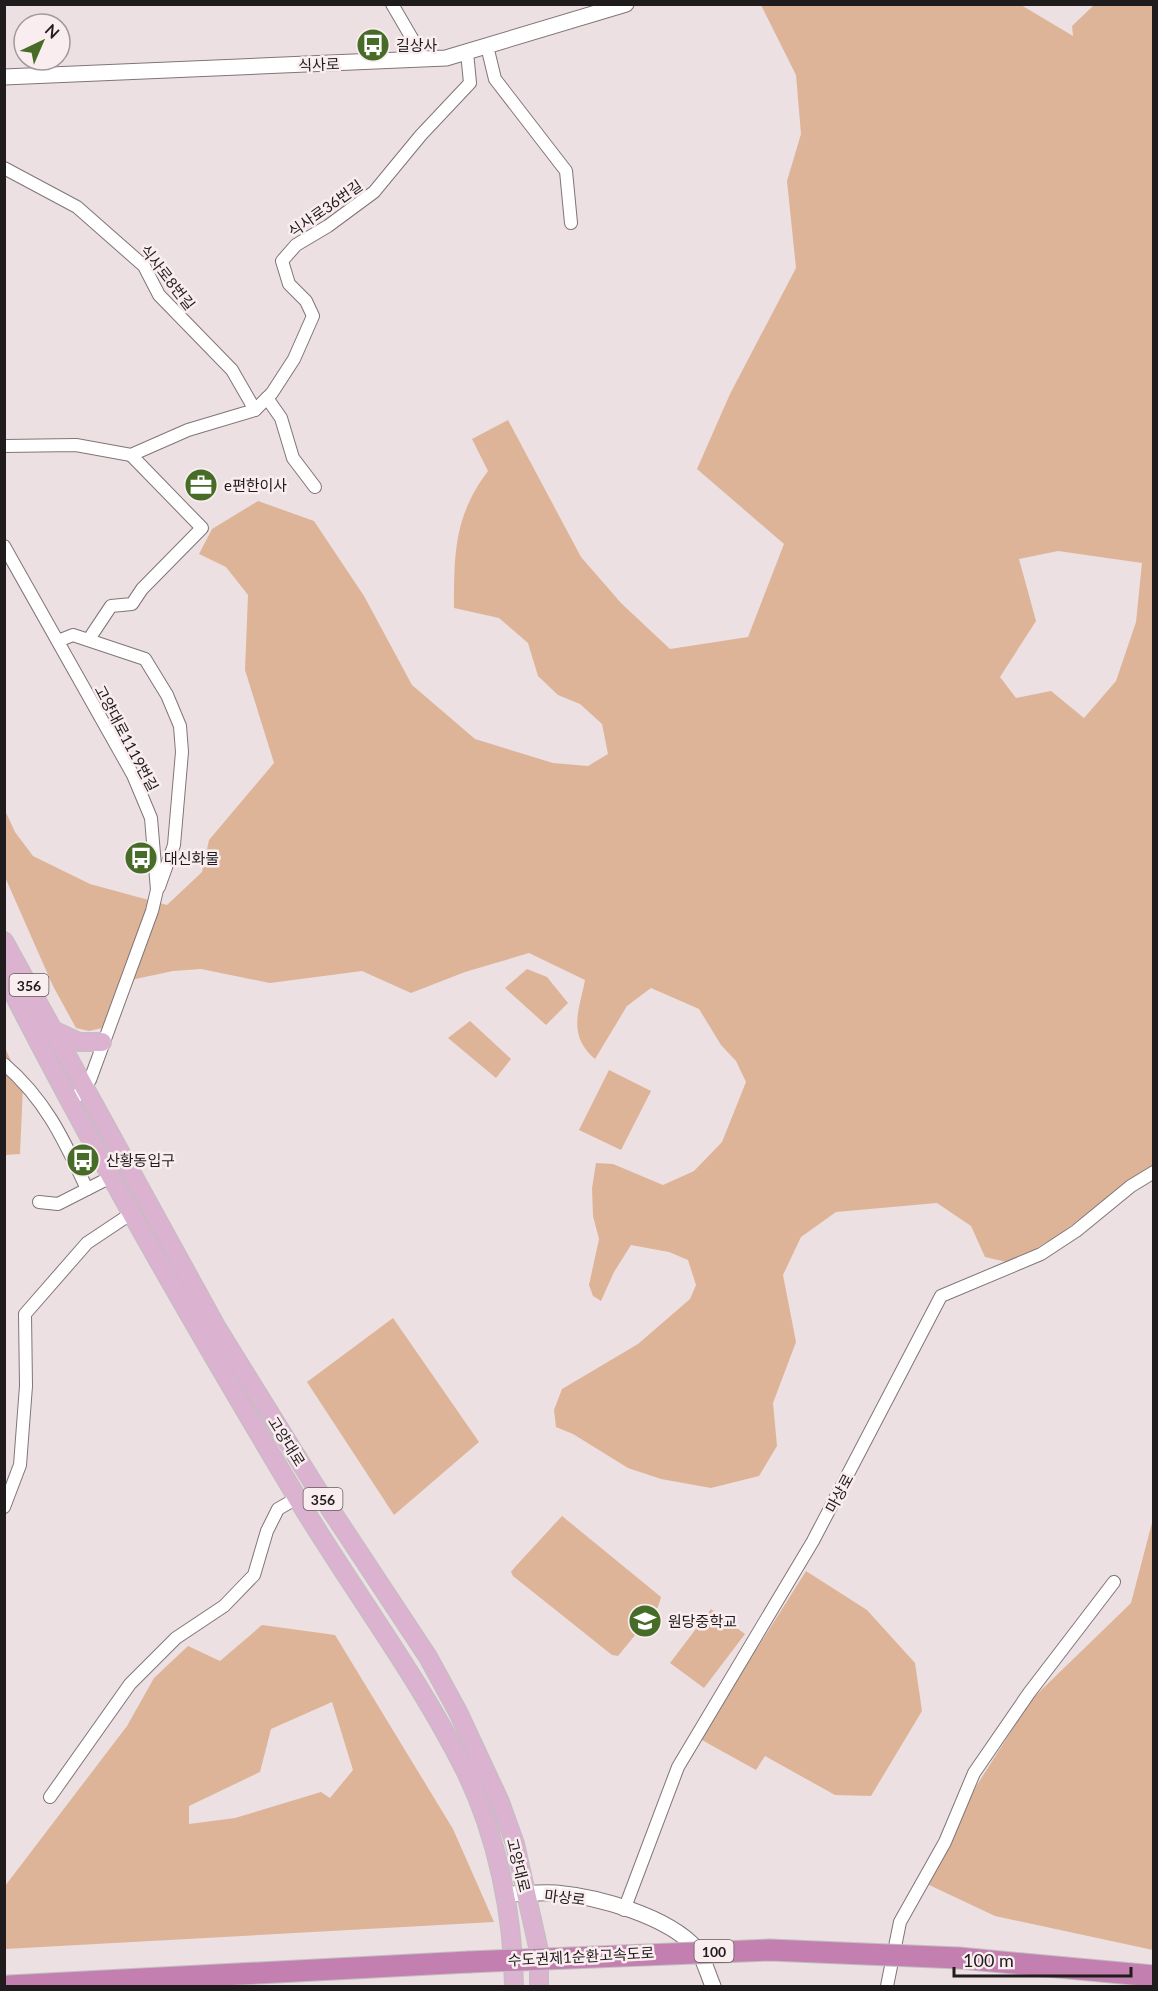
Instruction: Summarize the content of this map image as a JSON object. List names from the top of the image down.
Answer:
{
  "streets": {
    "highway": ["100", "수도권제1순환고속도로"],
    "main road": ["356", "고양대로"],
    "street": [
      "식사로",
      "식사로36번길",
      "식사로8번길",
      "고양대로1119번길",
      "마상로"
    ]
  },
  "crossings": [
    ["식사로", "식사로36번길"],
    ["식사로36번길", "식사로8번길"],
    ["고양대로1119번길", "고양대로"],
    ["고양대로", "마상로"]
  ],
  "places": {
    "bus stop": ["길상사", "대신화물", "산황동입구"],
    "office": ["e편한이사"],
    "school or university": ["원당중학교"]
  },
  "scale_bar": "100 m",
  "north": "top right"
}
